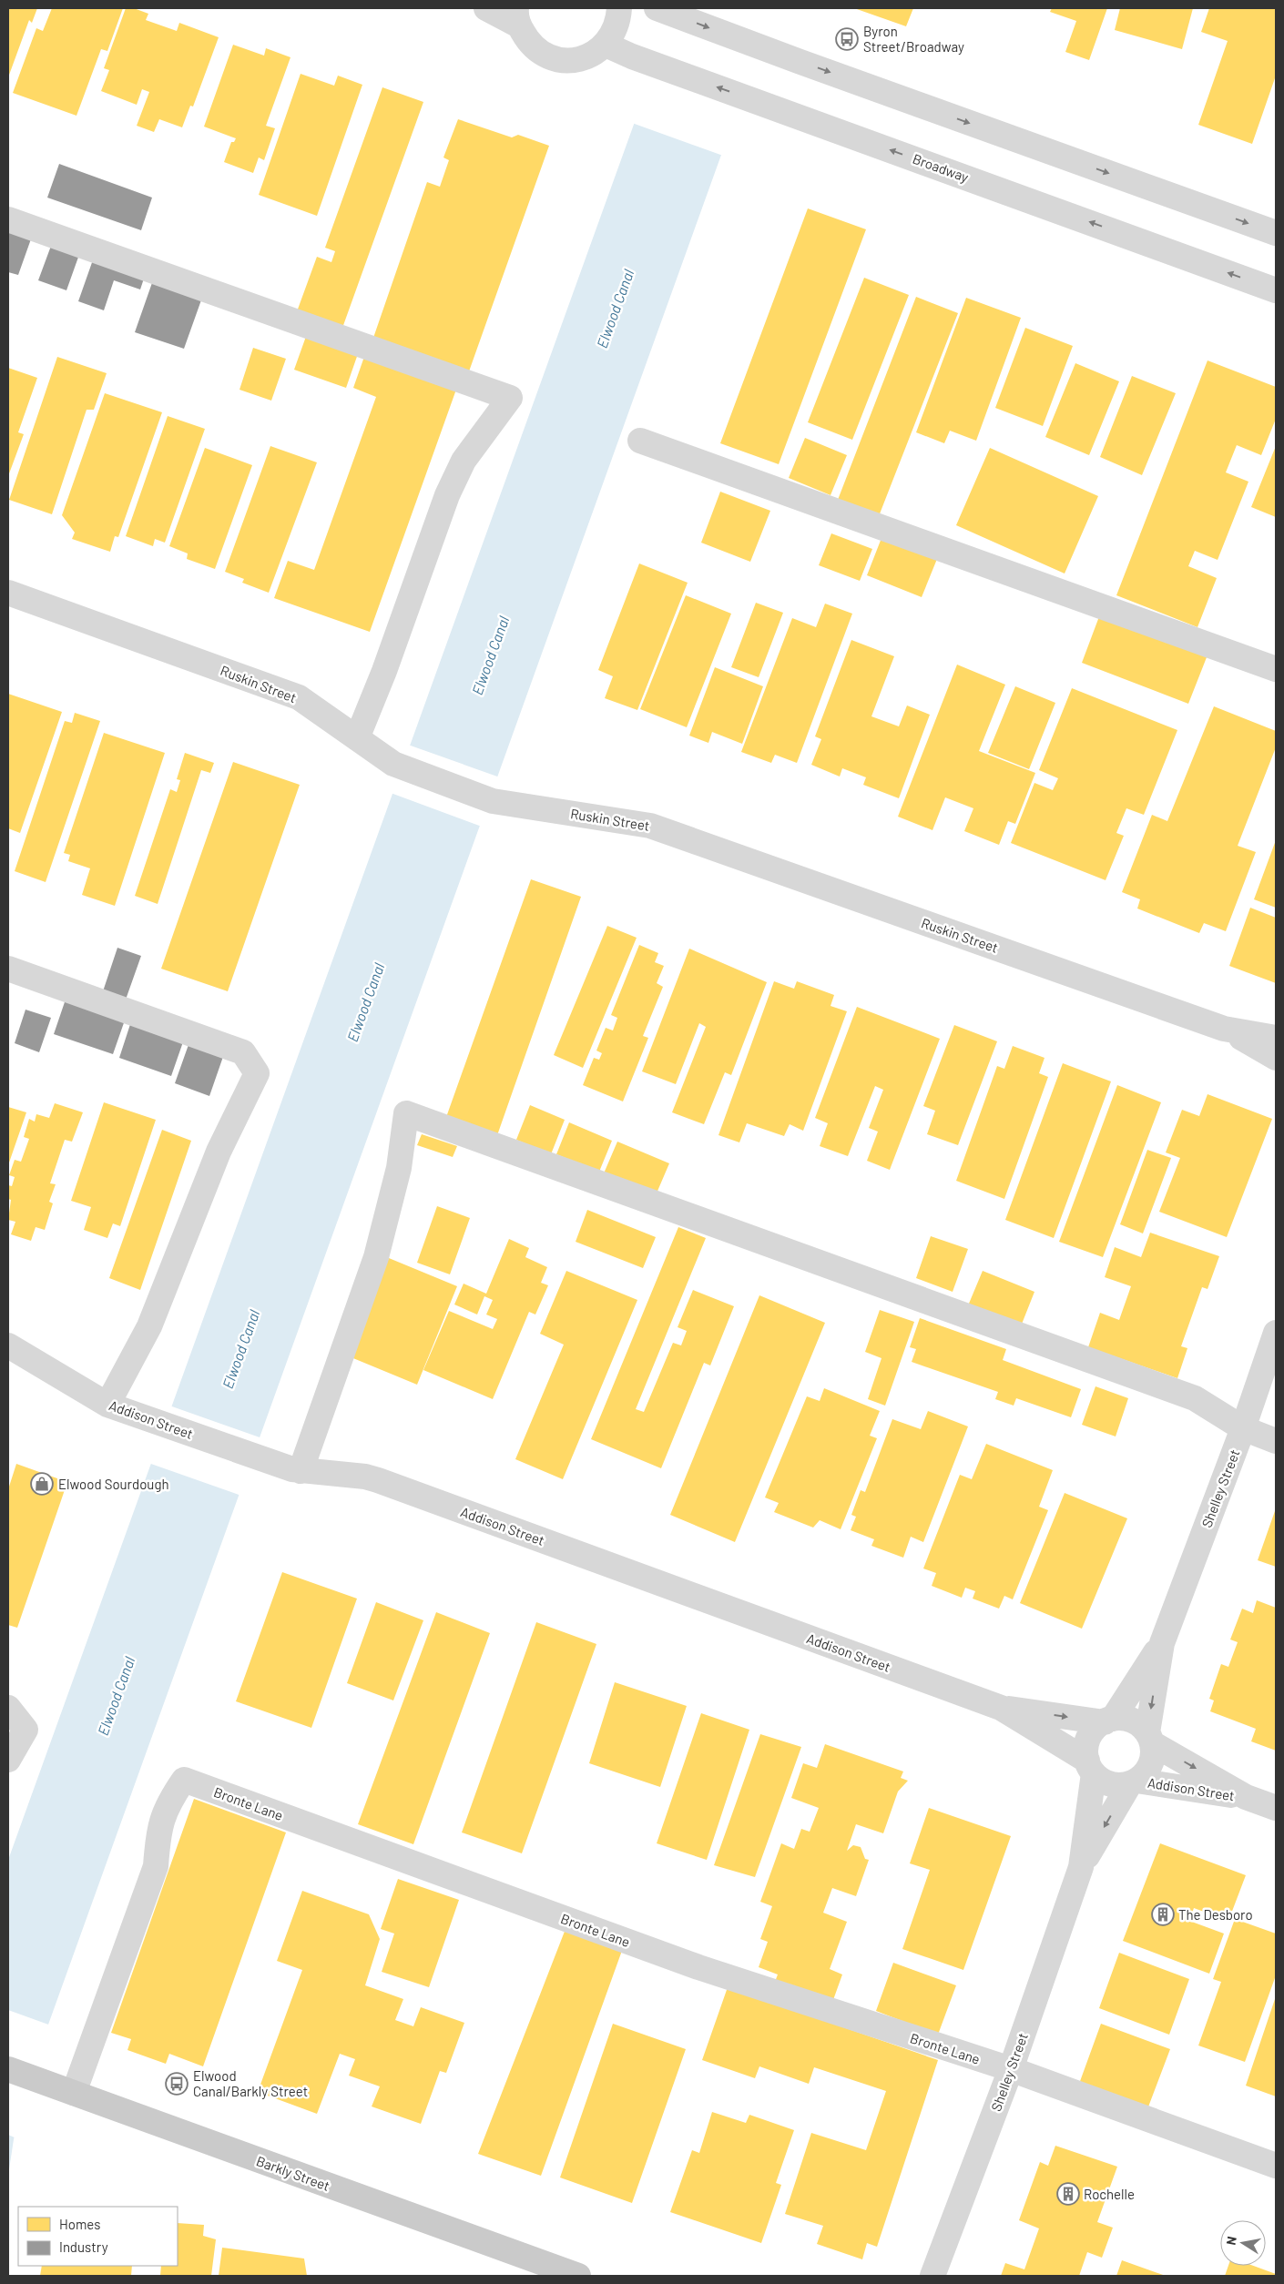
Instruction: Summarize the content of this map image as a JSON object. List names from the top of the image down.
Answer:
{
  "streets": {
    "main road": ["Barkly Street"],
    "street": [
      "Broadway",
      "Ruskin Street",
      "Addison Street",
      "Shelley Street",
      "Bronte Lane"
    ]
  },
  "crossings": [
    ["Addison Street", "Shelley Street"],
    ["Shelley Street", "Bronte Lane"],
    ["Bronte Lane", "Barkly Street"]
  ],
  "water": ["Elwood Canal"],
  "places": {
    "bus stop": ["Byron Street/Broadway", "Elwood Canal/Barkly Street"],
    "shop": ["Elwood Sourdough"],
    "building": ["The Desboro", "Rochelle"]
  },
  "legend": ["Homes", "Industry"],
  "north": "left"
}
